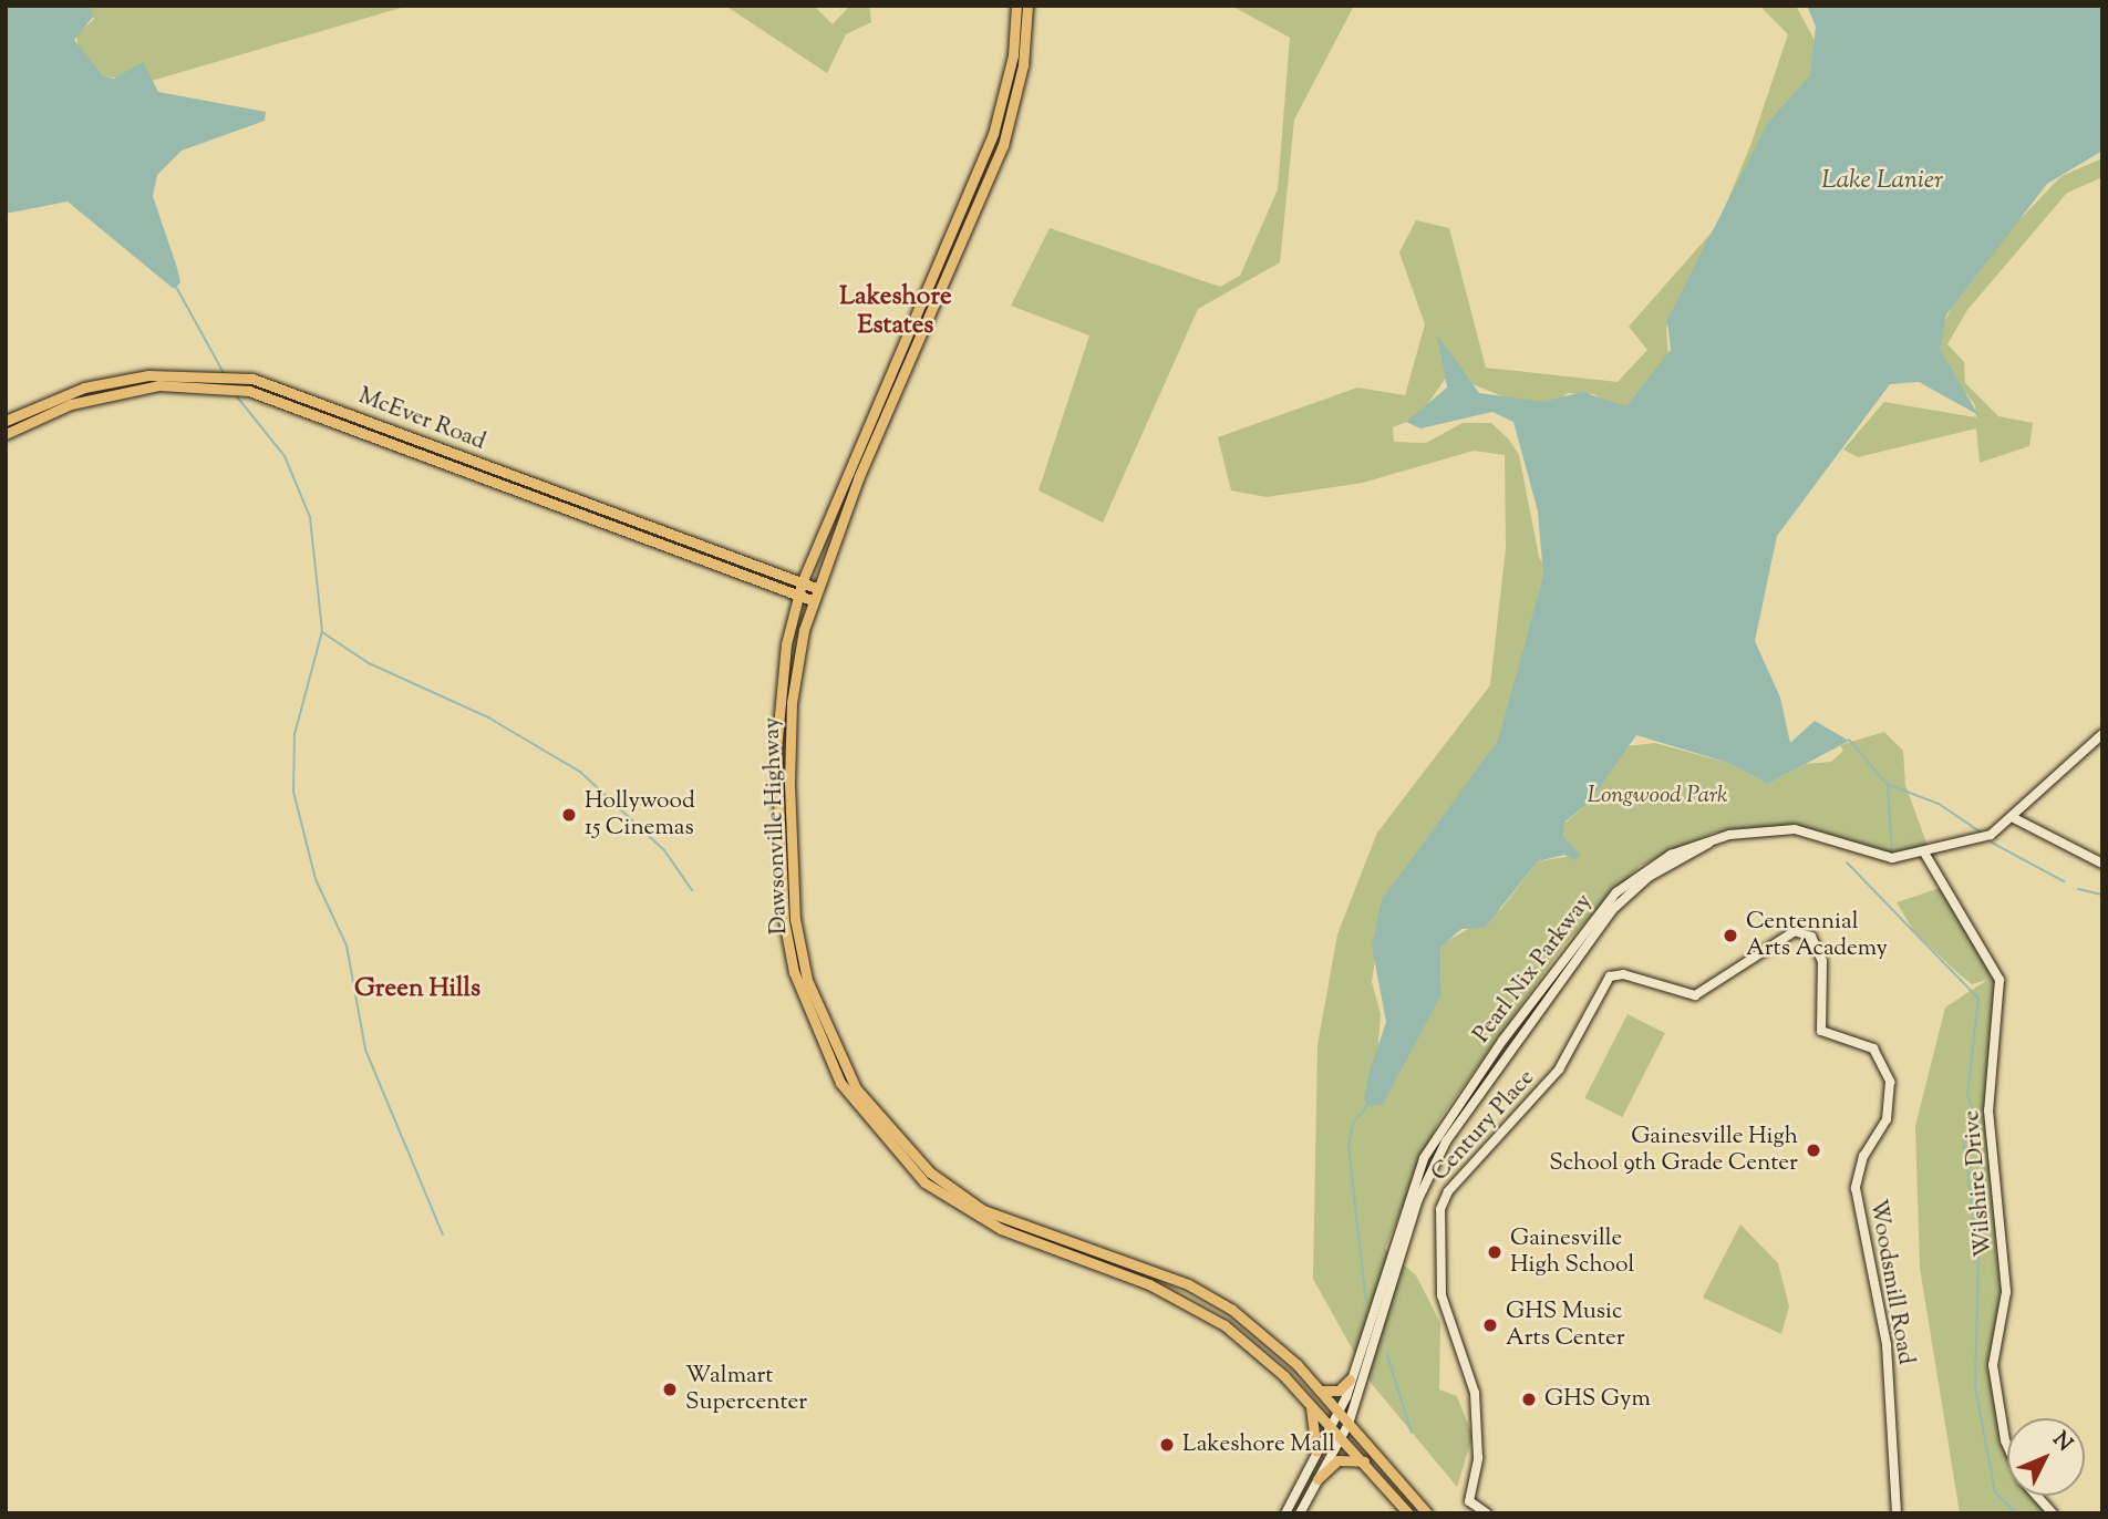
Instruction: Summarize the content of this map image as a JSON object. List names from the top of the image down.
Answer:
{
  "streets": {
    "main road": ["McEver Road", "Dawsonville Highway"],
    "street": [
      "Pearl Nix Parkway",
      "Century Place",
      "Wilshire Drive",
      "Woodsmill Road"
    ]
  },
  "crossings": [
    ["McEver Road", "Dawsonville Highway"],
    ["Dawsonville Highway", "Pearl Nix Parkway"],
    ["Century Place", "Woodsmill Road"]
  ],
  "districts": ["Lakeshore Estates", "Green Hills"],
  "water": ["Lake Lanier"],
  "parks": ["Longwood Park"],
  "places": [
    "Hollywood 15 Cinemas",
    "Centennial Arts Academy",
    "Gainesville High School 9th Grade Center",
    "Gainesville High School",
    "GHS Music Arts Center",
    "Walmart Supercenter",
    "GHS Gym",
    "Lakeshore Mall"
  ],
  "north": "top right"
}
